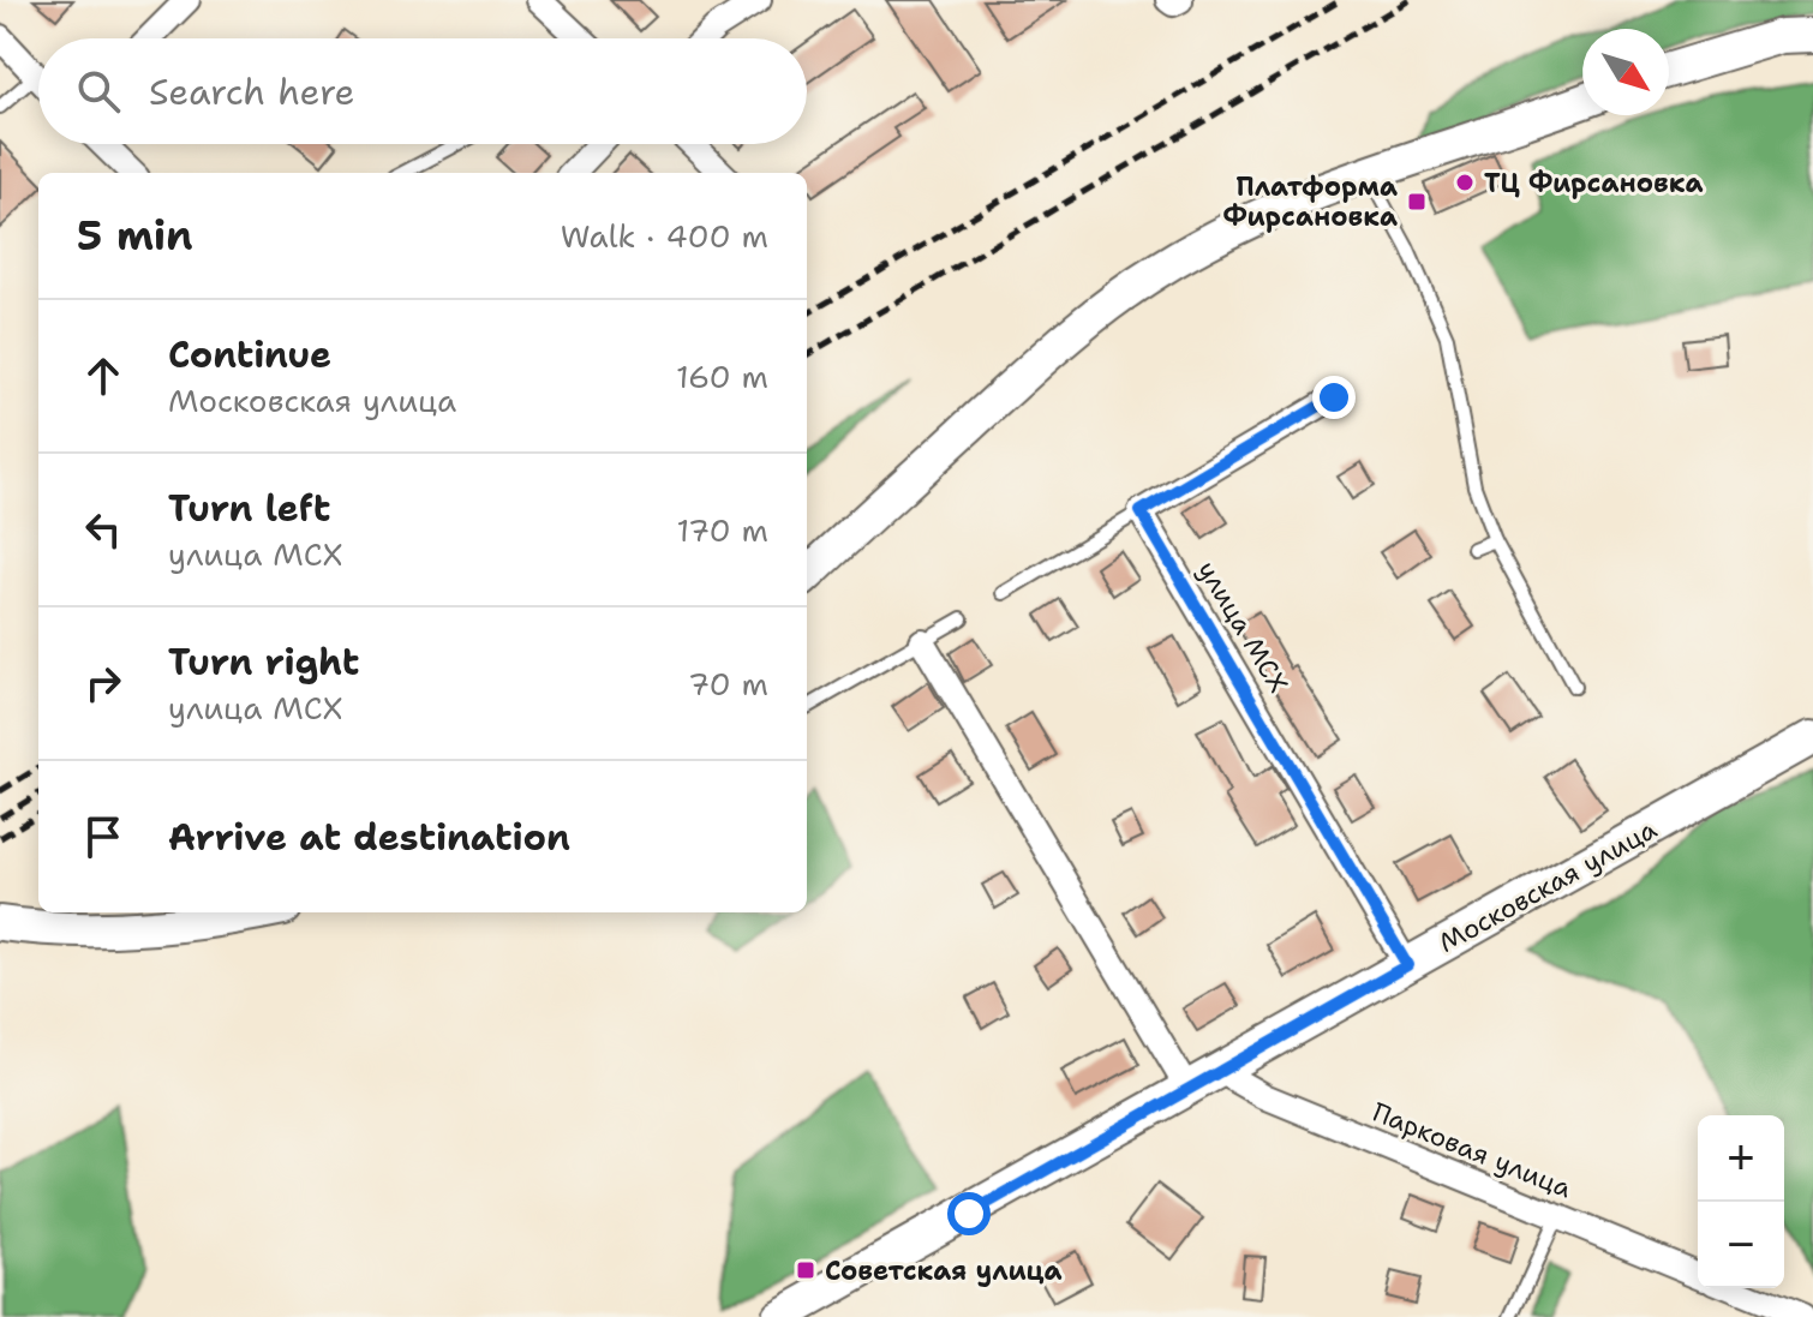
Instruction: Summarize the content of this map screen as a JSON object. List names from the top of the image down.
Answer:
{
  "streets": {
    "street": ["улица МСХ", "Московская улица", "Парковая улица"]
  },
  "crossings": [
    ["улица МСХ", "Московская улица"],
    ["Московская улица", "Парковая улица"]
  ],
  "places": {
    "other": ["ТЦ Фирсановка"],
    "transit": ["Платформа Фирсановка", "Советская улица"]
  },
  "north": "bottom right",
  "page": {
    "search": "Search here",
    "heading": ["5 min", "Walk · 400 m"],
    "list": [
      ["Continue", "Московская улица", "160 m"],
      ["Turn left", "улица МСХ", "170 m"],
      ["Turn right", "улица МСХ", "70 m"],
      "Arrive at destination"
    ],
    "map_buttons": ["+", "−"]
  }
}
